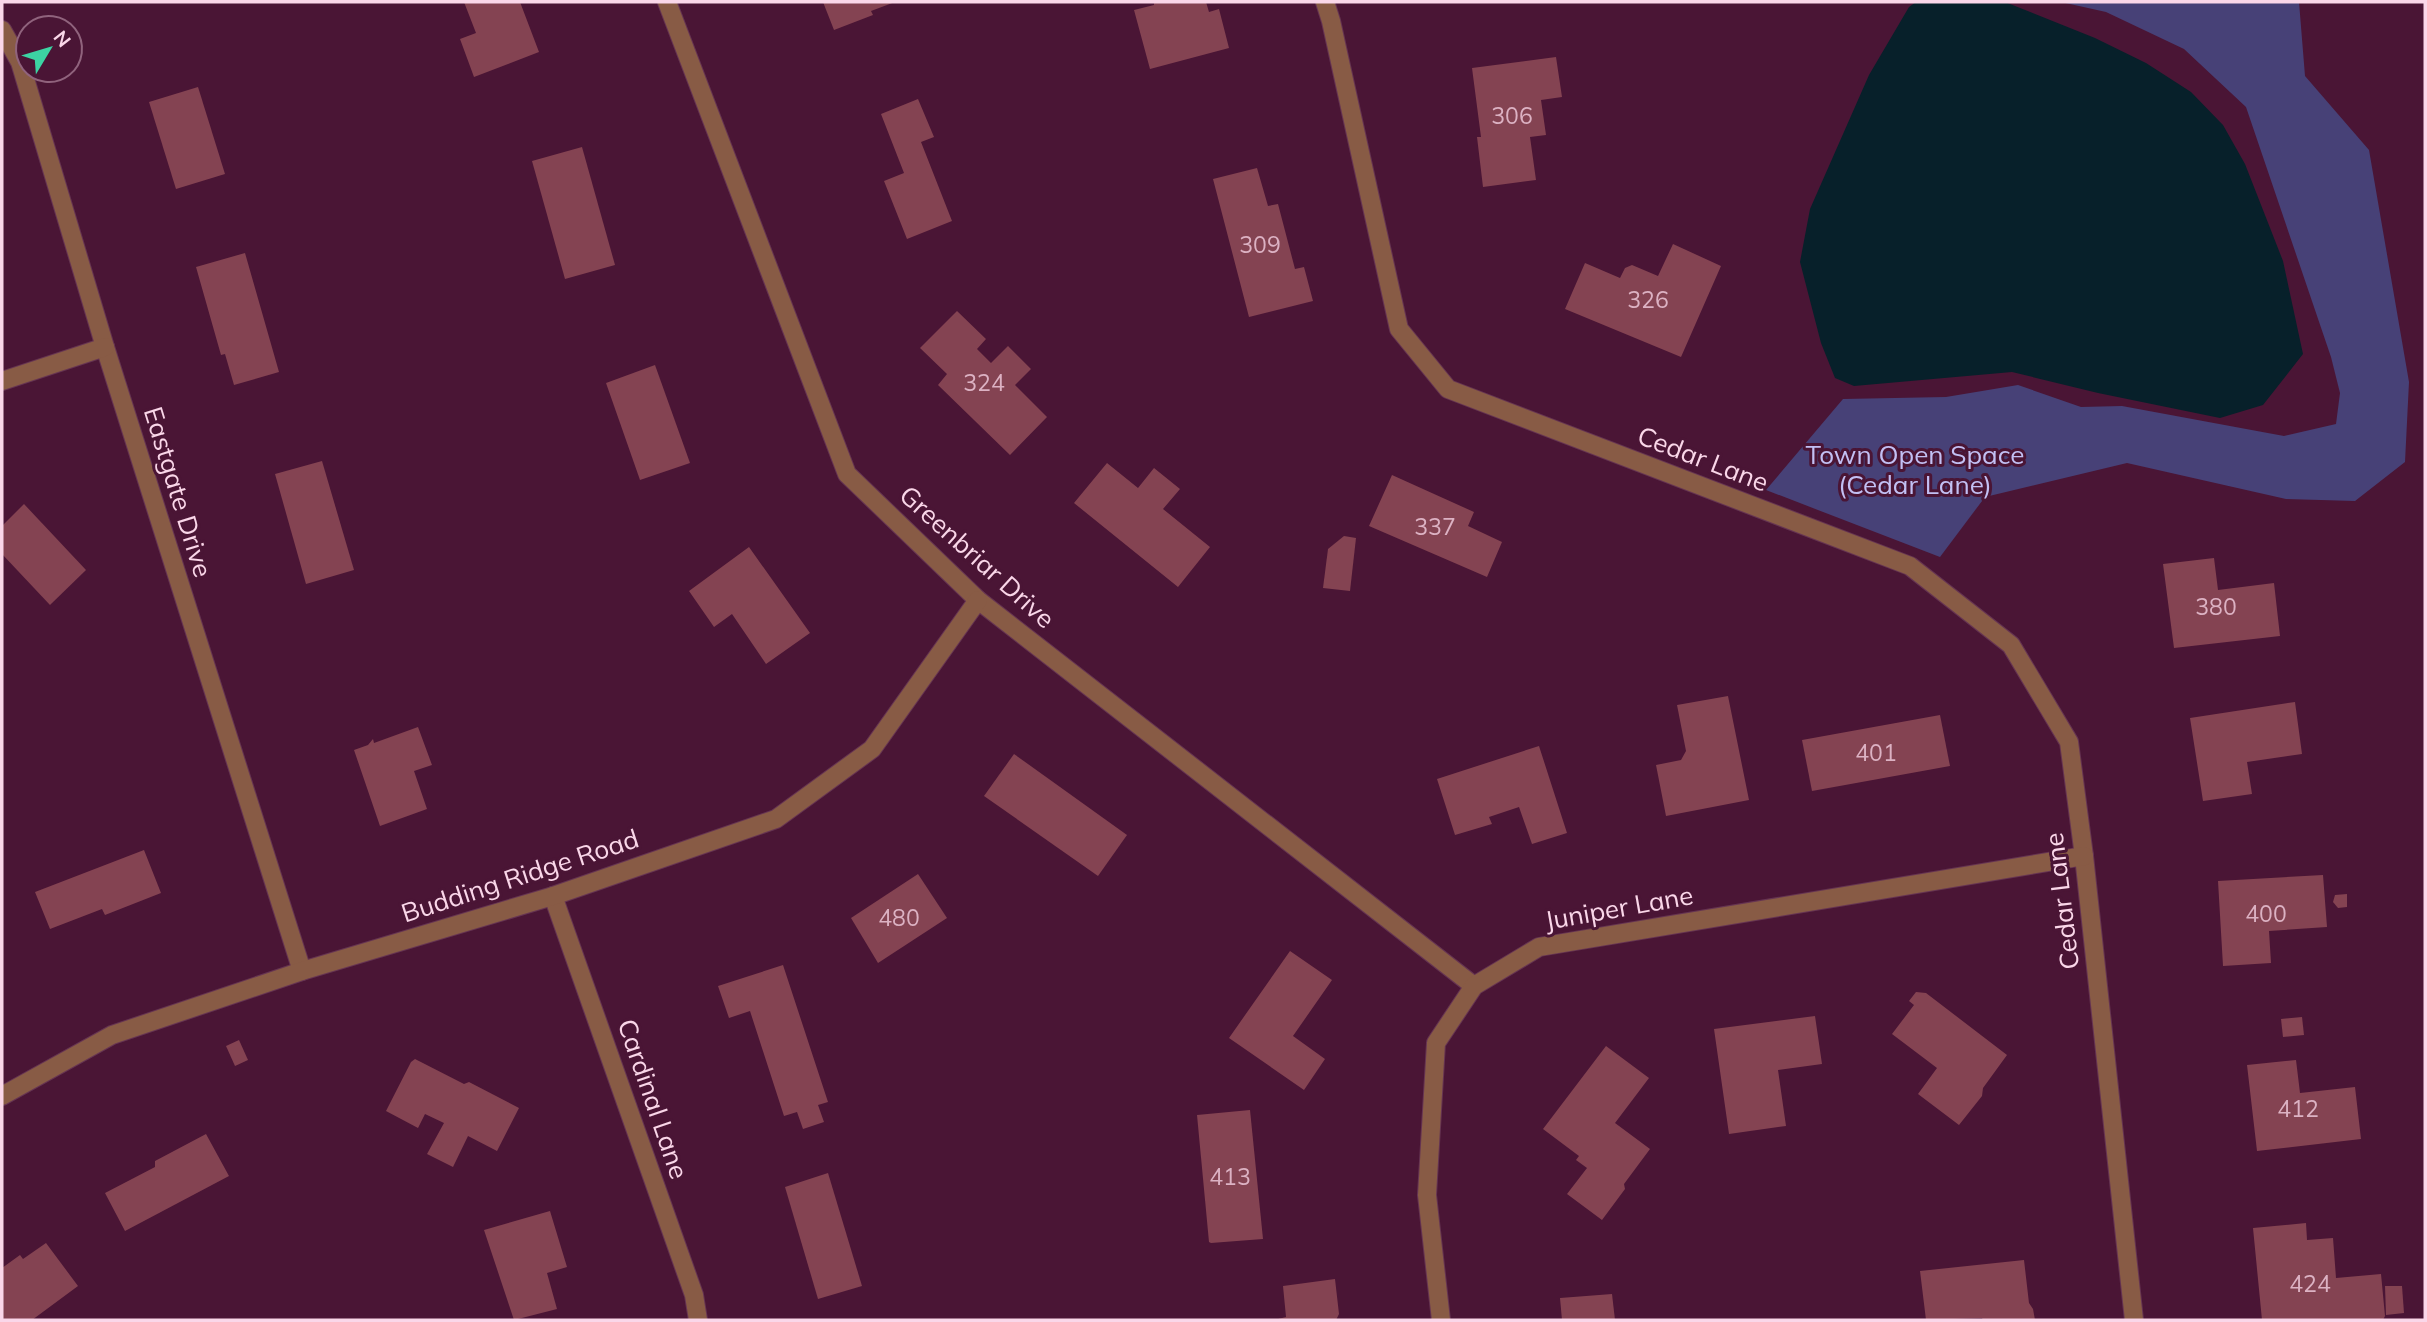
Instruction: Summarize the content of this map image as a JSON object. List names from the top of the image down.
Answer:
{
  "streets": {
    "street": [
      "Cedar Lane",
      "Eastgate Drive",
      "Greenbriar Drive",
      "Budding Ridge Road",
      "Juniper Lane",
      "Cardinal Lane"
    ]
  },
  "crossings": [
    ["Cedar Lane", "Juniper Lane"],
    ["Eastgate Drive", "Budding Ridge Road"],
    ["Greenbriar Drive", "Budding Ridge Road"],
    ["Greenbriar Drive", "Juniper Lane"],
    ["Budding Ridge Road", "Cardinal Lane"]
  ],
  "parks": ["Town Open Space (Cedar Lane)"],
  "house_numbers": [
    "306",
    "309",
    "326",
    "324",
    "337",
    "380",
    "401",
    "400",
    "480",
    "412",
    "413",
    "424"
  ],
  "north": "top right"
}
